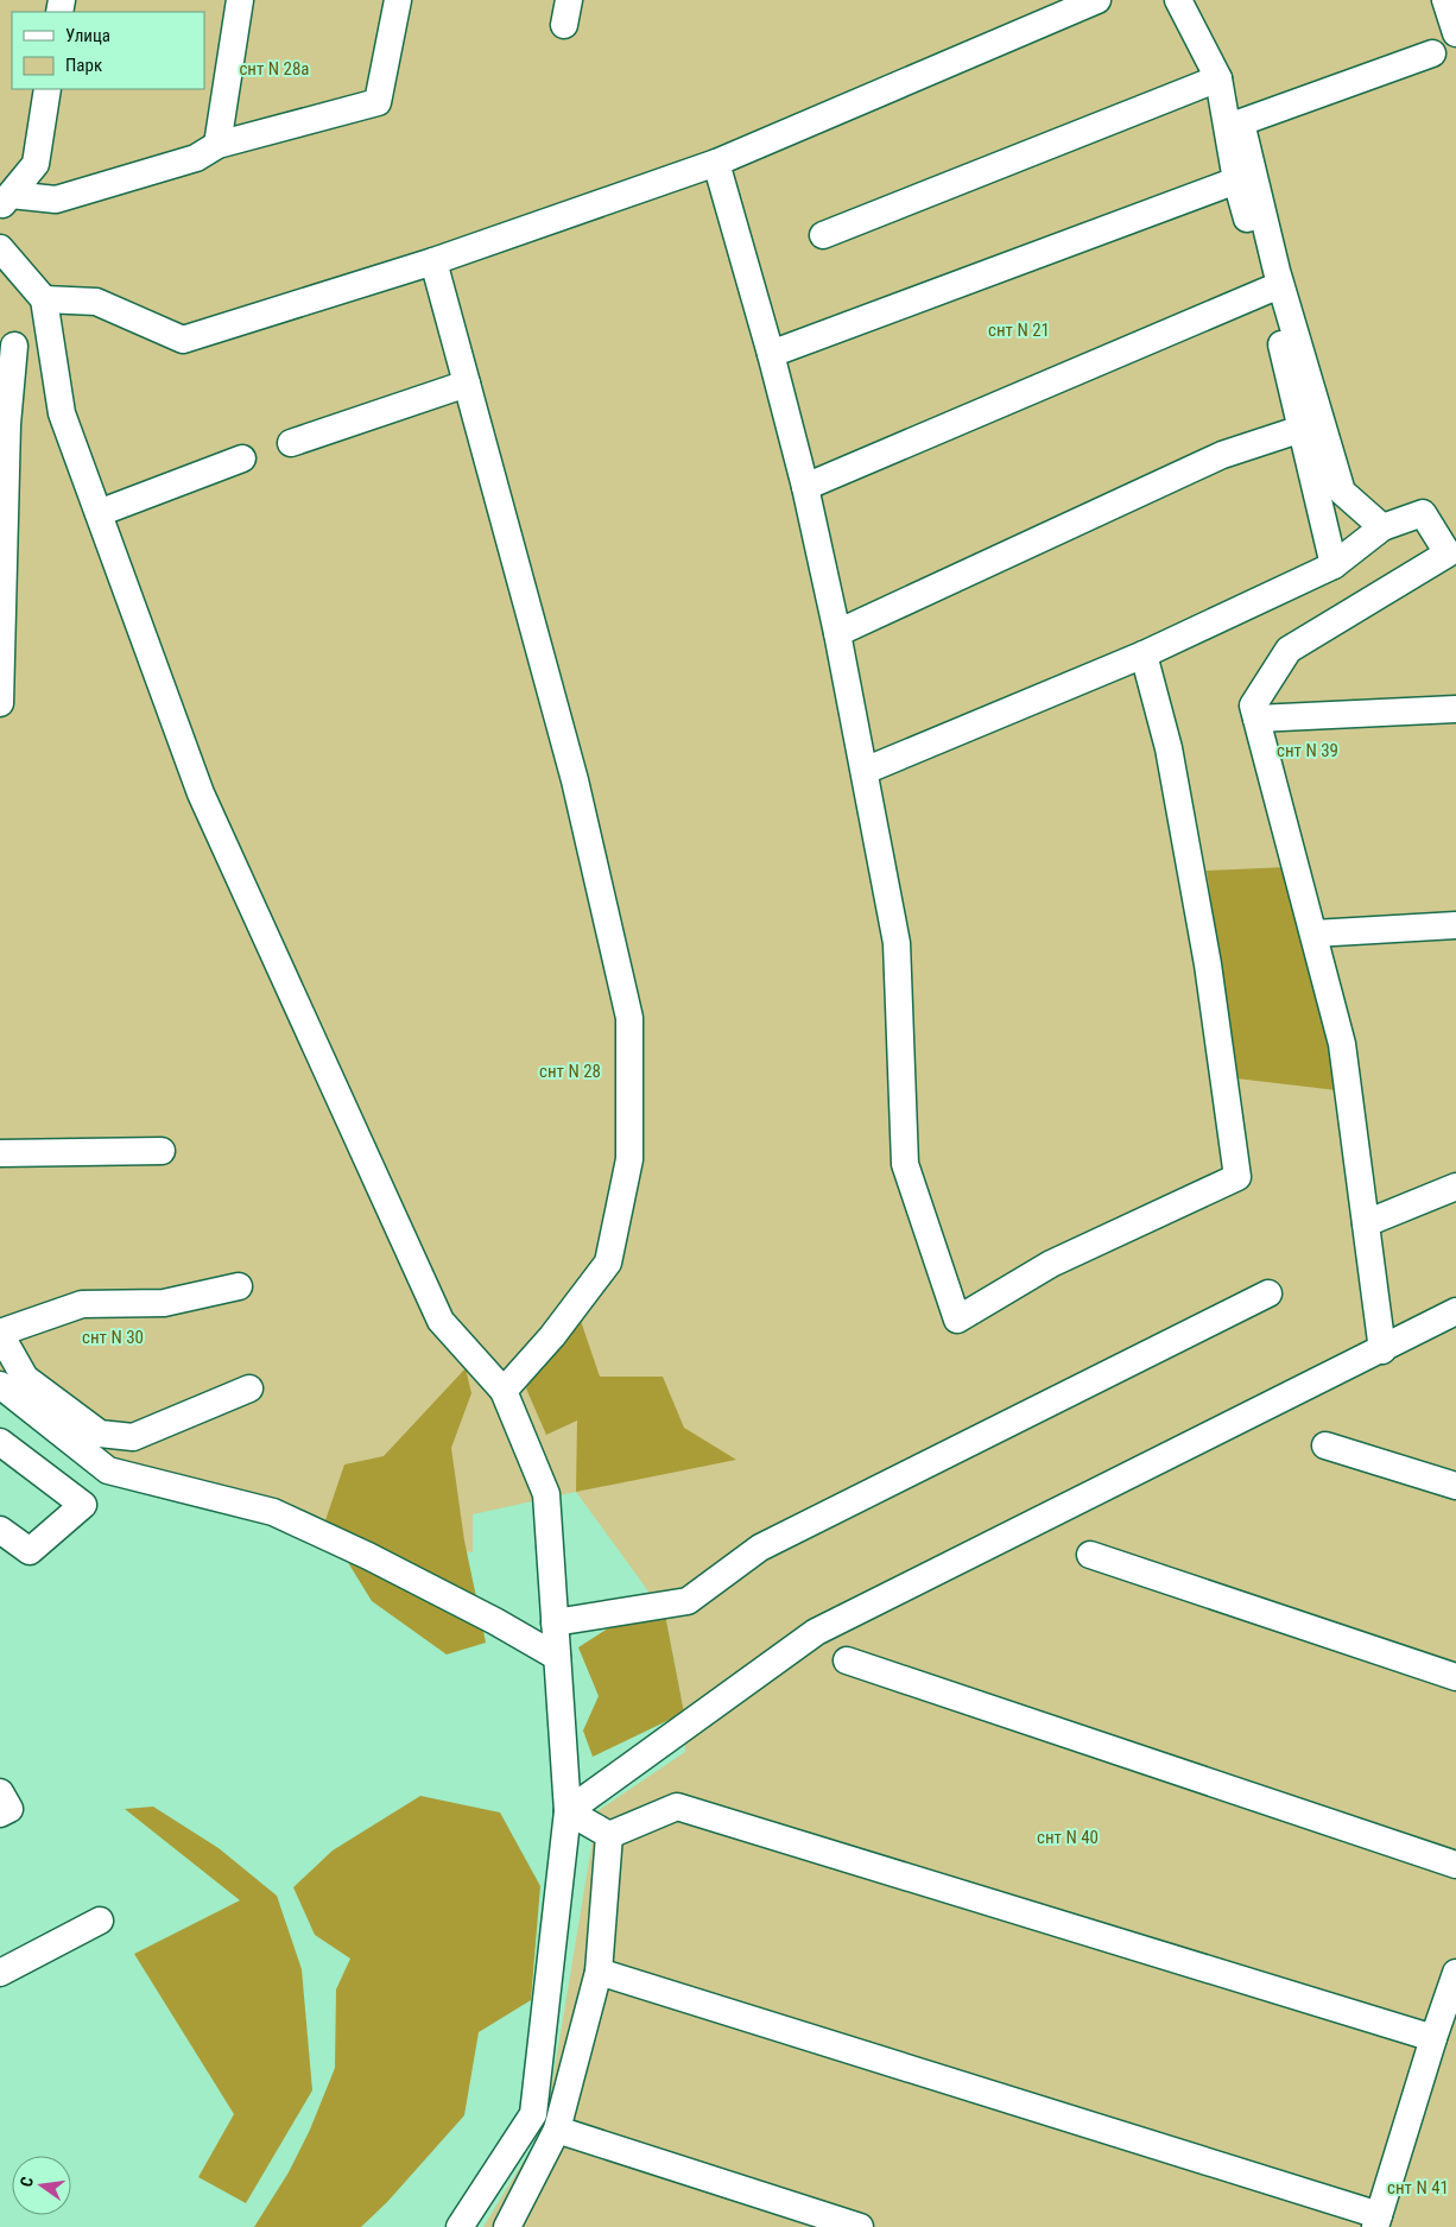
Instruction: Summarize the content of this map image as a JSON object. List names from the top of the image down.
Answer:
{
  "parks": [
    "снт N 28а",
    "снт N 21",
    "снт N 39",
    "снт N 28",
    "снт N 30",
    "снт N 40",
    "снт N 41"
  ],
  "legend": ["Улица", "Парк"],
  "north": "left"
}
